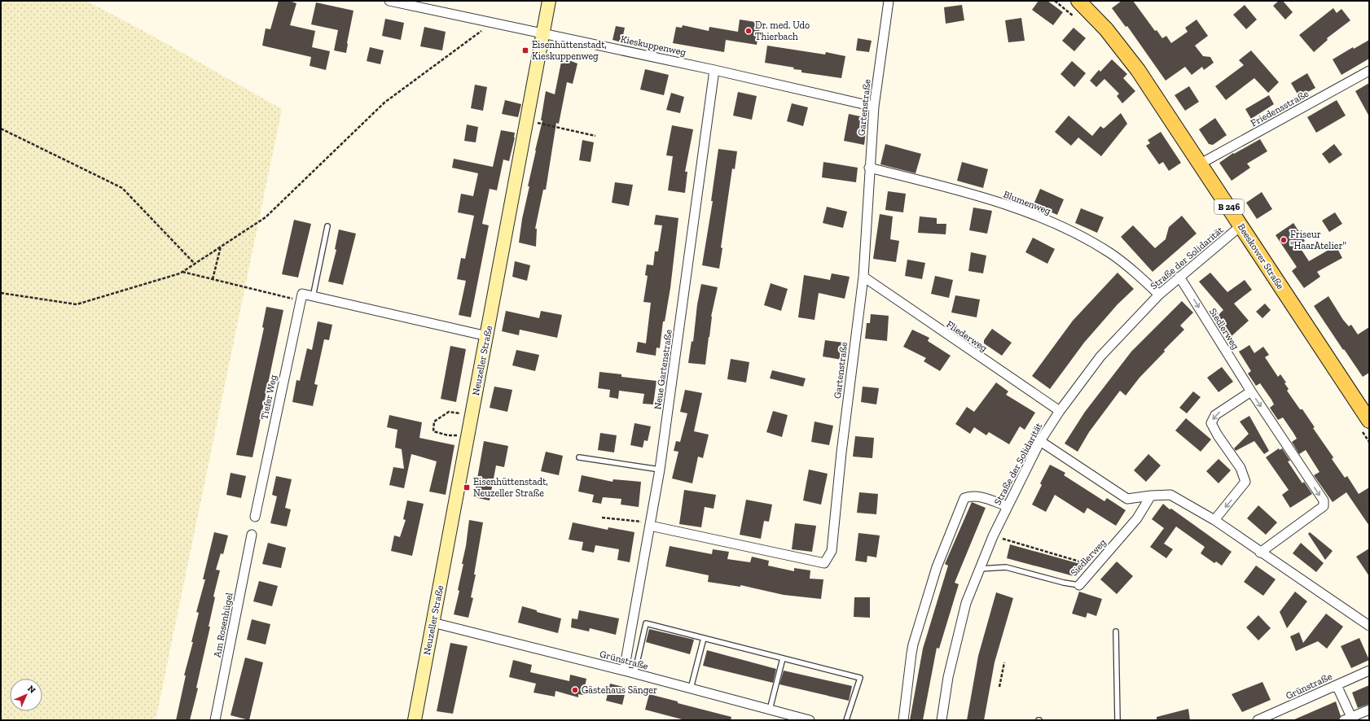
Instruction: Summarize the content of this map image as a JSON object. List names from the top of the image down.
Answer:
{
  "streets": {
    "main road": ["B 246", "Beeskower Straße", "Neuzeller Straße"],
    "street": [
      "Kieskuppenweg",
      "Gartenstraße",
      "Friedensstraße",
      "Blumenweg",
      "Straße der Solidarität",
      "Siedlerweg",
      "Fliederweg",
      "Neue Gartenstraße",
      "Tiefer Weg",
      "Am Rosenhügel",
      "Grünstraße"
    ]
  },
  "crossings": [
    ["Kieskuppenweg", "Gartenstraße"],
    ["Kieskuppenweg", "Neuzeller Straße"],
    ["Kieskuppenweg", "Neue Gartenstraße"],
    ["Gartenstraße", "Blumenweg"],
    ["Gartenstraße", "Fliederweg"],
    ["Gartenstraße", "Neue Gartenstraße"],
    ["Friedensstraße", "Beeskower Straße"],
    ["Blumenweg", "Straße der Solidarität"],
    ["Beeskower Straße", "Straße der Solidarität"],
    ["Straße der Solidarität", "Siedlerweg"],
    ["Straße der Solidarität", "Fliederweg"],
    ["Neuzeller Straße", "Grünstraße"],
    ["Neue Gartenstraße", "Grünstraße"]
  ],
  "one_way": ["Siedlerweg"],
  "places": {
    "other": ["Dr. med. Udo Thierbach", "Friseur \"HaarAtelier\"", "Gästehaus Sänger"],
    "transit": ["Eisenhüttenstadt, Kieskuppenweg", "Eisenhüttenstadt, Neuzeller Straße"]
  },
  "north": "top right"
}
